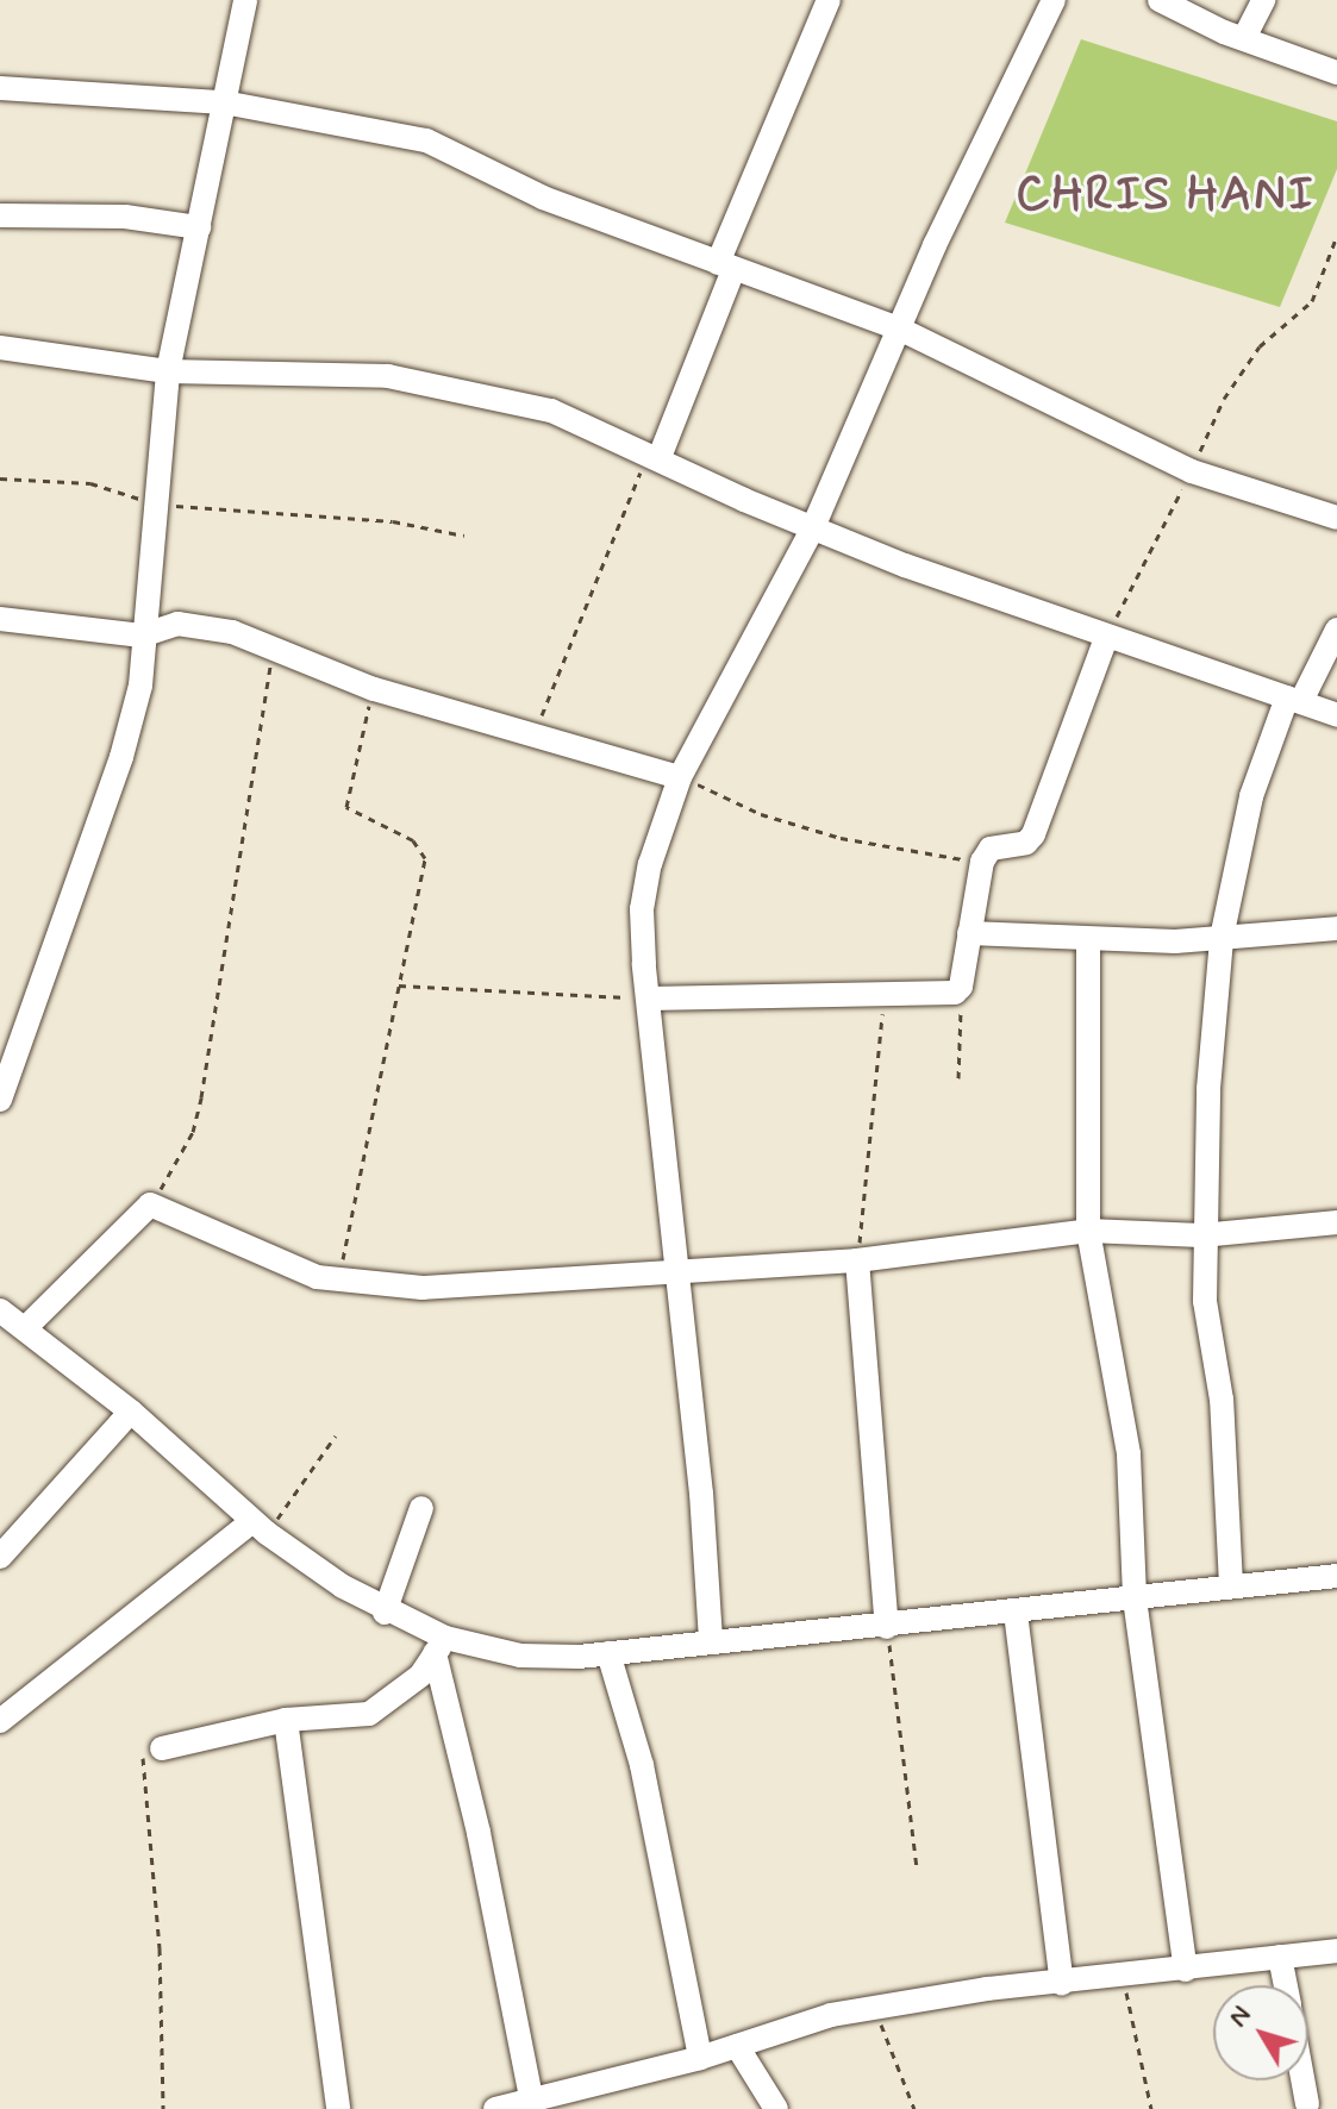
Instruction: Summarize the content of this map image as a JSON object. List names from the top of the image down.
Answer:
{
  "districts": ["CHRIS HANI"],
  "north": "top left"
}
